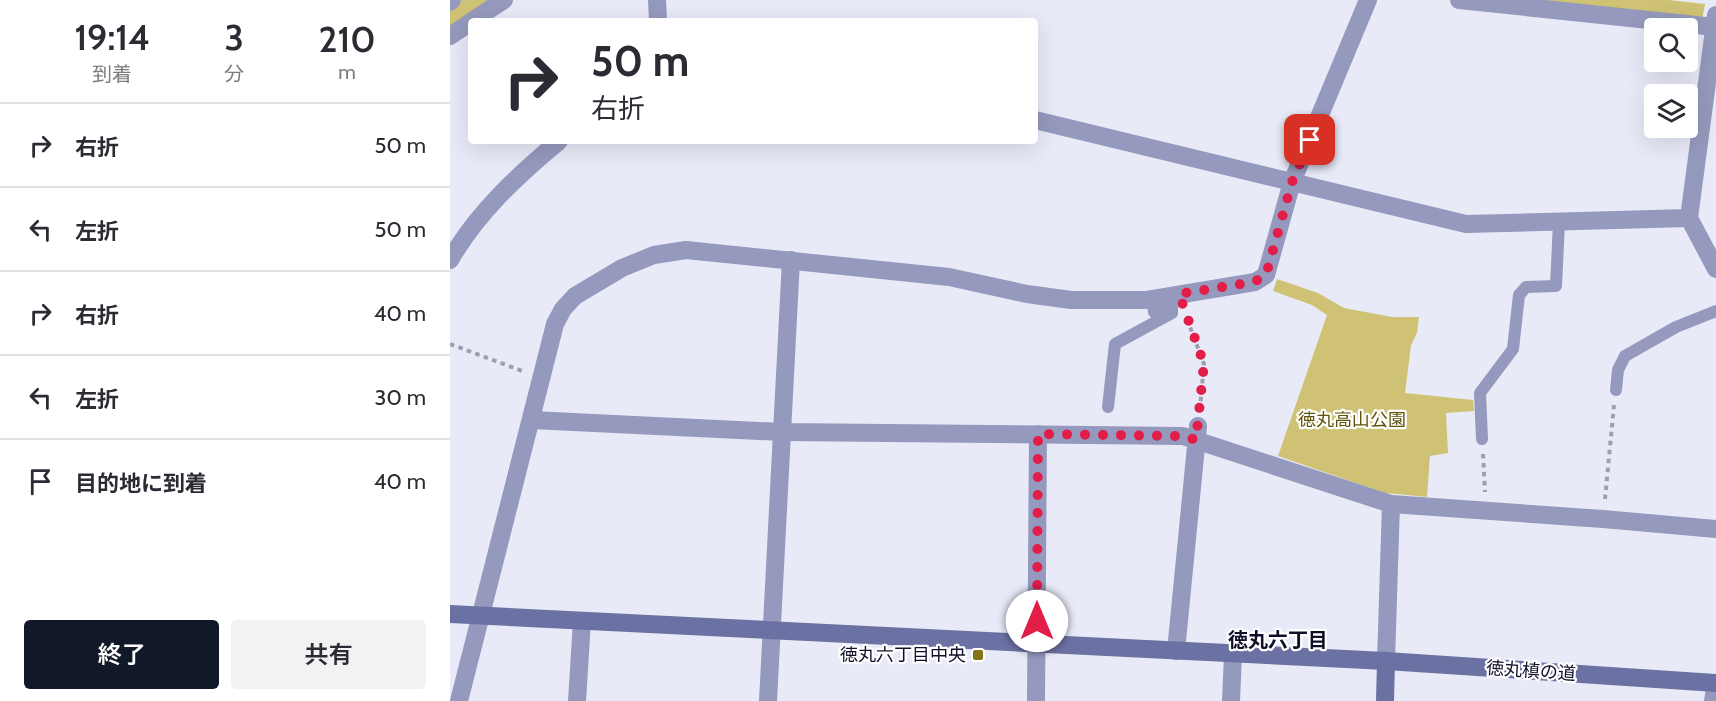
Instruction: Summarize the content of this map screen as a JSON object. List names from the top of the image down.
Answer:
{
  "streets": {
    "street": ["徳丸槙の道"]
  },
  "districts": ["徳丸六丁目"],
  "parks": ["徳丸高山公園"],
  "places": {
    "transit": ["徳丸六丁目中央"]
  },
  "page": {
    "eta": [
      "19:14",
      "到着",
      "3",
      "分",
      "210",
      "m"
    ],
    "turn": ["50 m", "右折"],
    "list": [
      {
        "name": "右折",
        "value": "50 m"
      },
      {
        "name": "左折",
        "value": "50 m"
      },
      {
        "name": "右折",
        "value": "40 m"
      },
      {
        "name": "左折",
        "value": "30 m"
      },
      {
        "name": "目的地に到着",
        "value": "40 m"
      }
    ],
    "buttons": ["終了", "共有"]
  }
}
